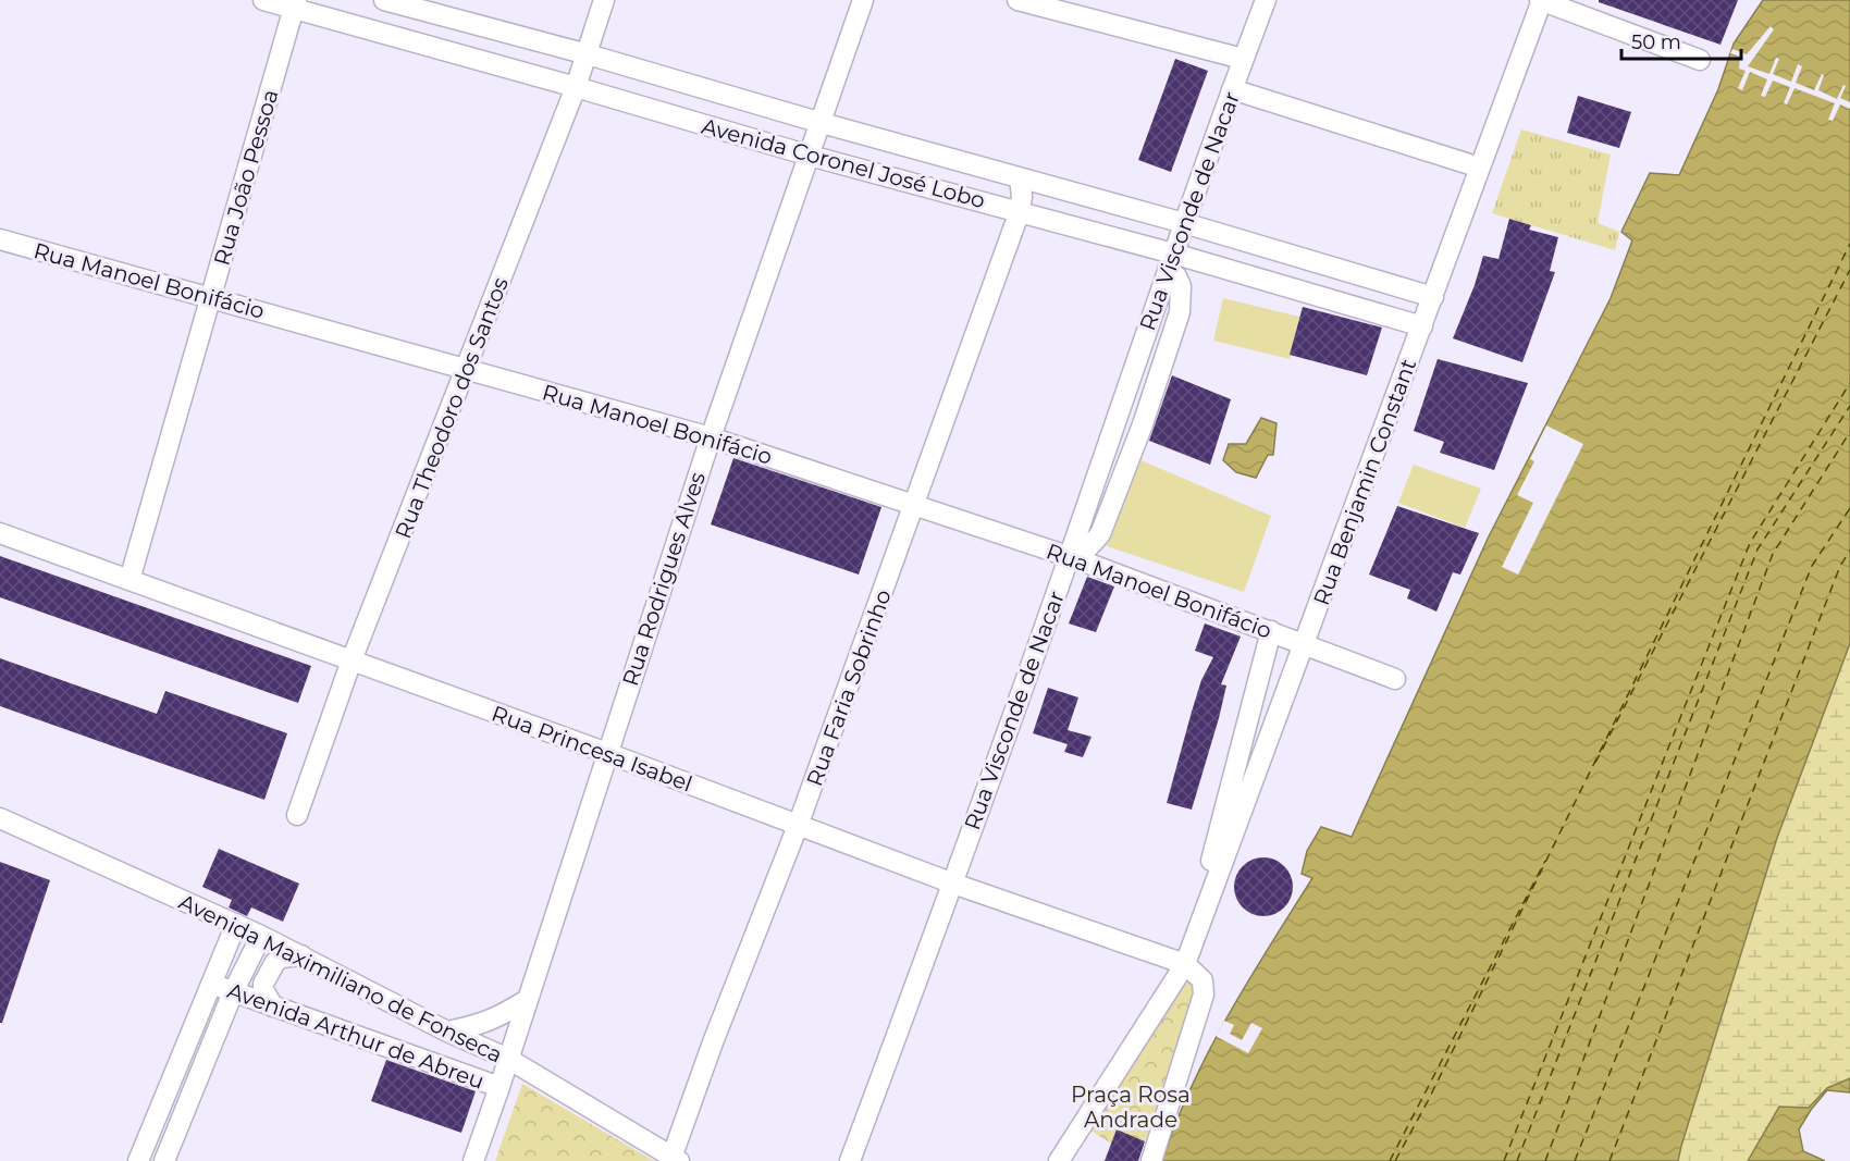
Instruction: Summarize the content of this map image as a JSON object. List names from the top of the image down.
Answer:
{
  "streets": {
    "street": [
      "Avenida Coronel José Lobo",
      "Rua João Pessoa",
      "Rua Visconde de Nacar",
      "Rua Manoel Bonifácio",
      "Rua Theodoro dos Santos",
      "Rua Benjamin Constant",
      "Rua Rodrigues Alves",
      "Rua Faria Sobrinho",
      "Rua Princesa Isabel",
      "Avenida Maximiliano de Fonseca",
      "Avenida Arthur de Abreu"
    ]
  },
  "crossings": [
    ["Avenida Coronel José Lobo", "Rua João Pessoa"],
    ["Avenida Coronel José Lobo", "Rua Visconde de Nacar"],
    ["Avenida Coronel José Lobo", "Rua Theodoro dos Santos"],
    ["Avenida Coronel José Lobo", "Rua Benjamin Constant"],
    ["Avenida Coronel José Lobo", "Rua Rodrigues Alves"],
    ["Avenida Coronel José Lobo", "Rua Faria Sobrinho"],
    ["Rua João Pessoa", "Rua Manoel Bonifácio"],
    ["Rua João Pessoa", "Rua Princesa Isabel"],
    ["Rua Visconde de Nacar", "Rua Manoel Bonifácio"],
    ["Rua Visconde de Nacar", "Rua Princesa Isabel"],
    ["Rua Manoel Bonifácio", "Rua Theodoro dos Santos"],
    ["Rua Manoel Bonifácio", "Rua Benjamin Constant"],
    ["Rua Manoel Bonifácio", "Rua Rodrigues Alves"],
    ["Rua Manoel Bonifácio", "Rua Faria Sobrinho"],
    ["Rua Theodoro dos Santos", "Rua Princesa Isabel"],
    ["Rua Benjamin Constant", "Rua Princesa Isabel"],
    ["Rua Rodrigues Alves", "Rua Princesa Isabel"],
    ["Rua Rodrigues Alves", "Avenida Maximiliano de Fonseca"],
    ["Rua Rodrigues Alves", "Avenida Arthur de Abreu"],
    ["Rua Faria Sobrinho", "Rua Princesa Isabel"],
    ["Rua Faria Sobrinho", "Avenida Maximiliano de Fonseca"]
  ],
  "parks": ["Praça Rosa Andrade"],
  "scale_bar": "50 m"
}
